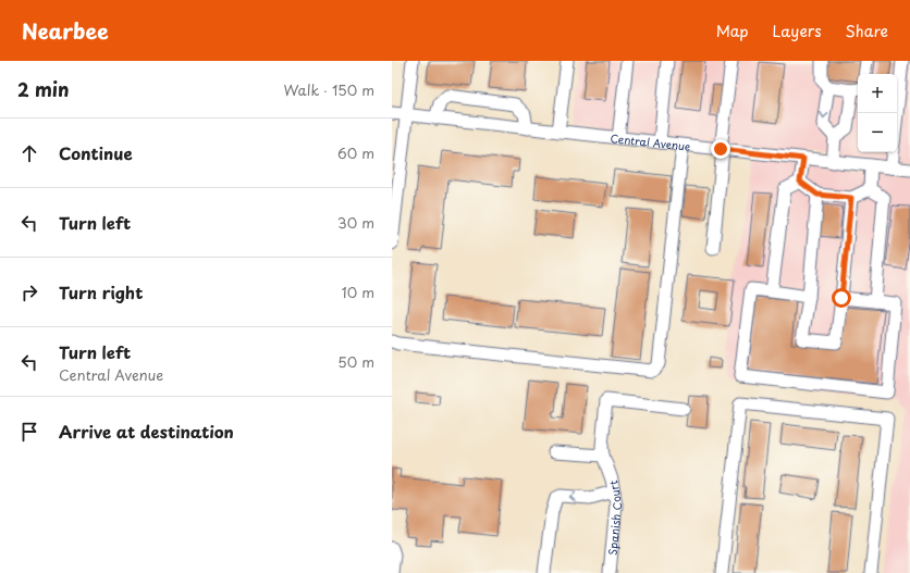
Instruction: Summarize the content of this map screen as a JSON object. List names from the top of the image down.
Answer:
{
  "streets": {
    "street": ["Central Avenue", "Spanish Court"]
  },
  "page": {
    "header": "Nearbee",
    "nav": ["Map", "Layers", "Share"],
    "heading": ["2 min", "Walk · 150 m"],
    "map_buttons": ["+", "−"],
    "list": [
      ["Continue", "60 m"],
      ["Turn left", "30 m"],
      ["Turn right", "10 m"],
      ["Turn left", "Central Avenue", "50 m"],
      "Arrive at destination"
    ]
  }
}
